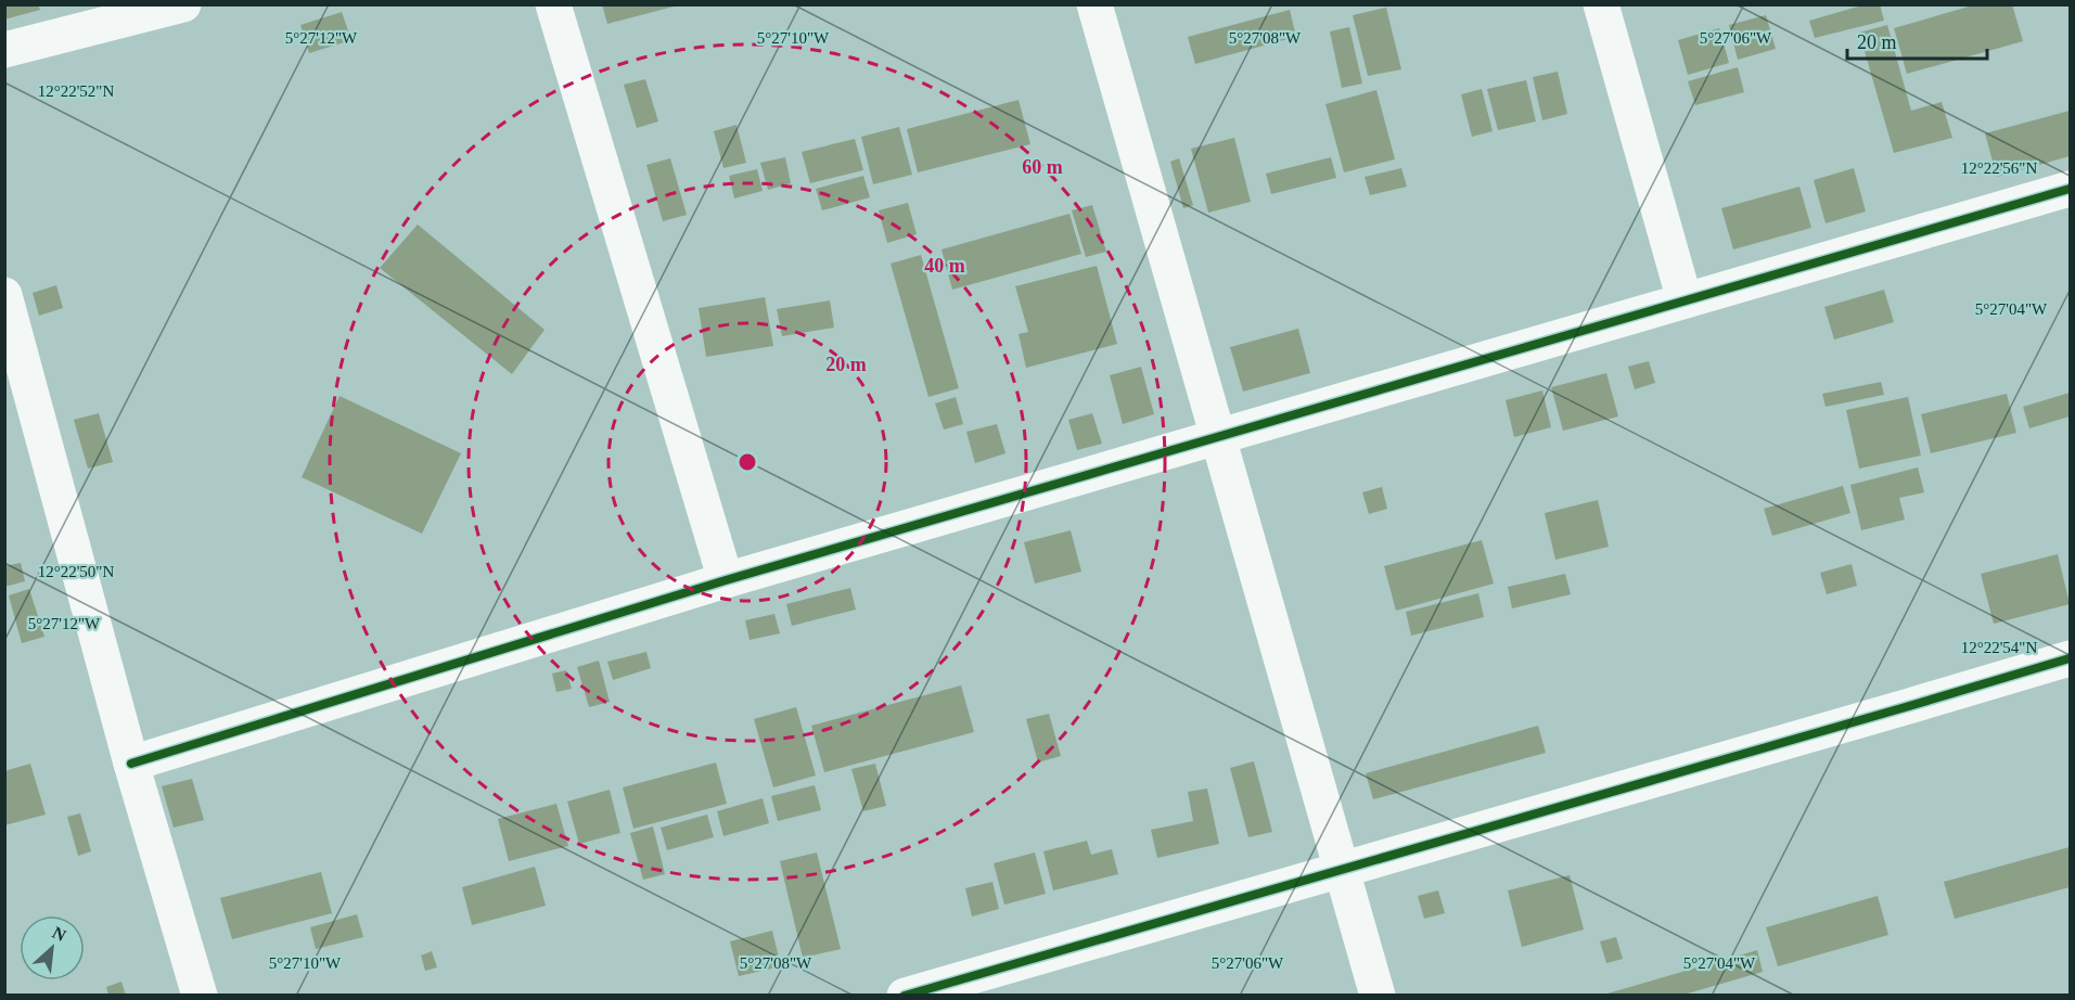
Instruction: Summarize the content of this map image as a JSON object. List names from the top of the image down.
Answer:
{
  "scale_bar": "20 m",
  "north": "top right",
  "coordinates": [
    "5°27'12\"W",
    "5°27'10\"W",
    "5°27'08\"W",
    "5°27'06\"W",
    "12°22'52\"N",
    "12°22'56\"N",
    "5°27'04\"W",
    "12°22'50\"N",
    "12°22'54\"N"
  ],
  "rings": ["60 m", "40 m", "20 m"]
}
